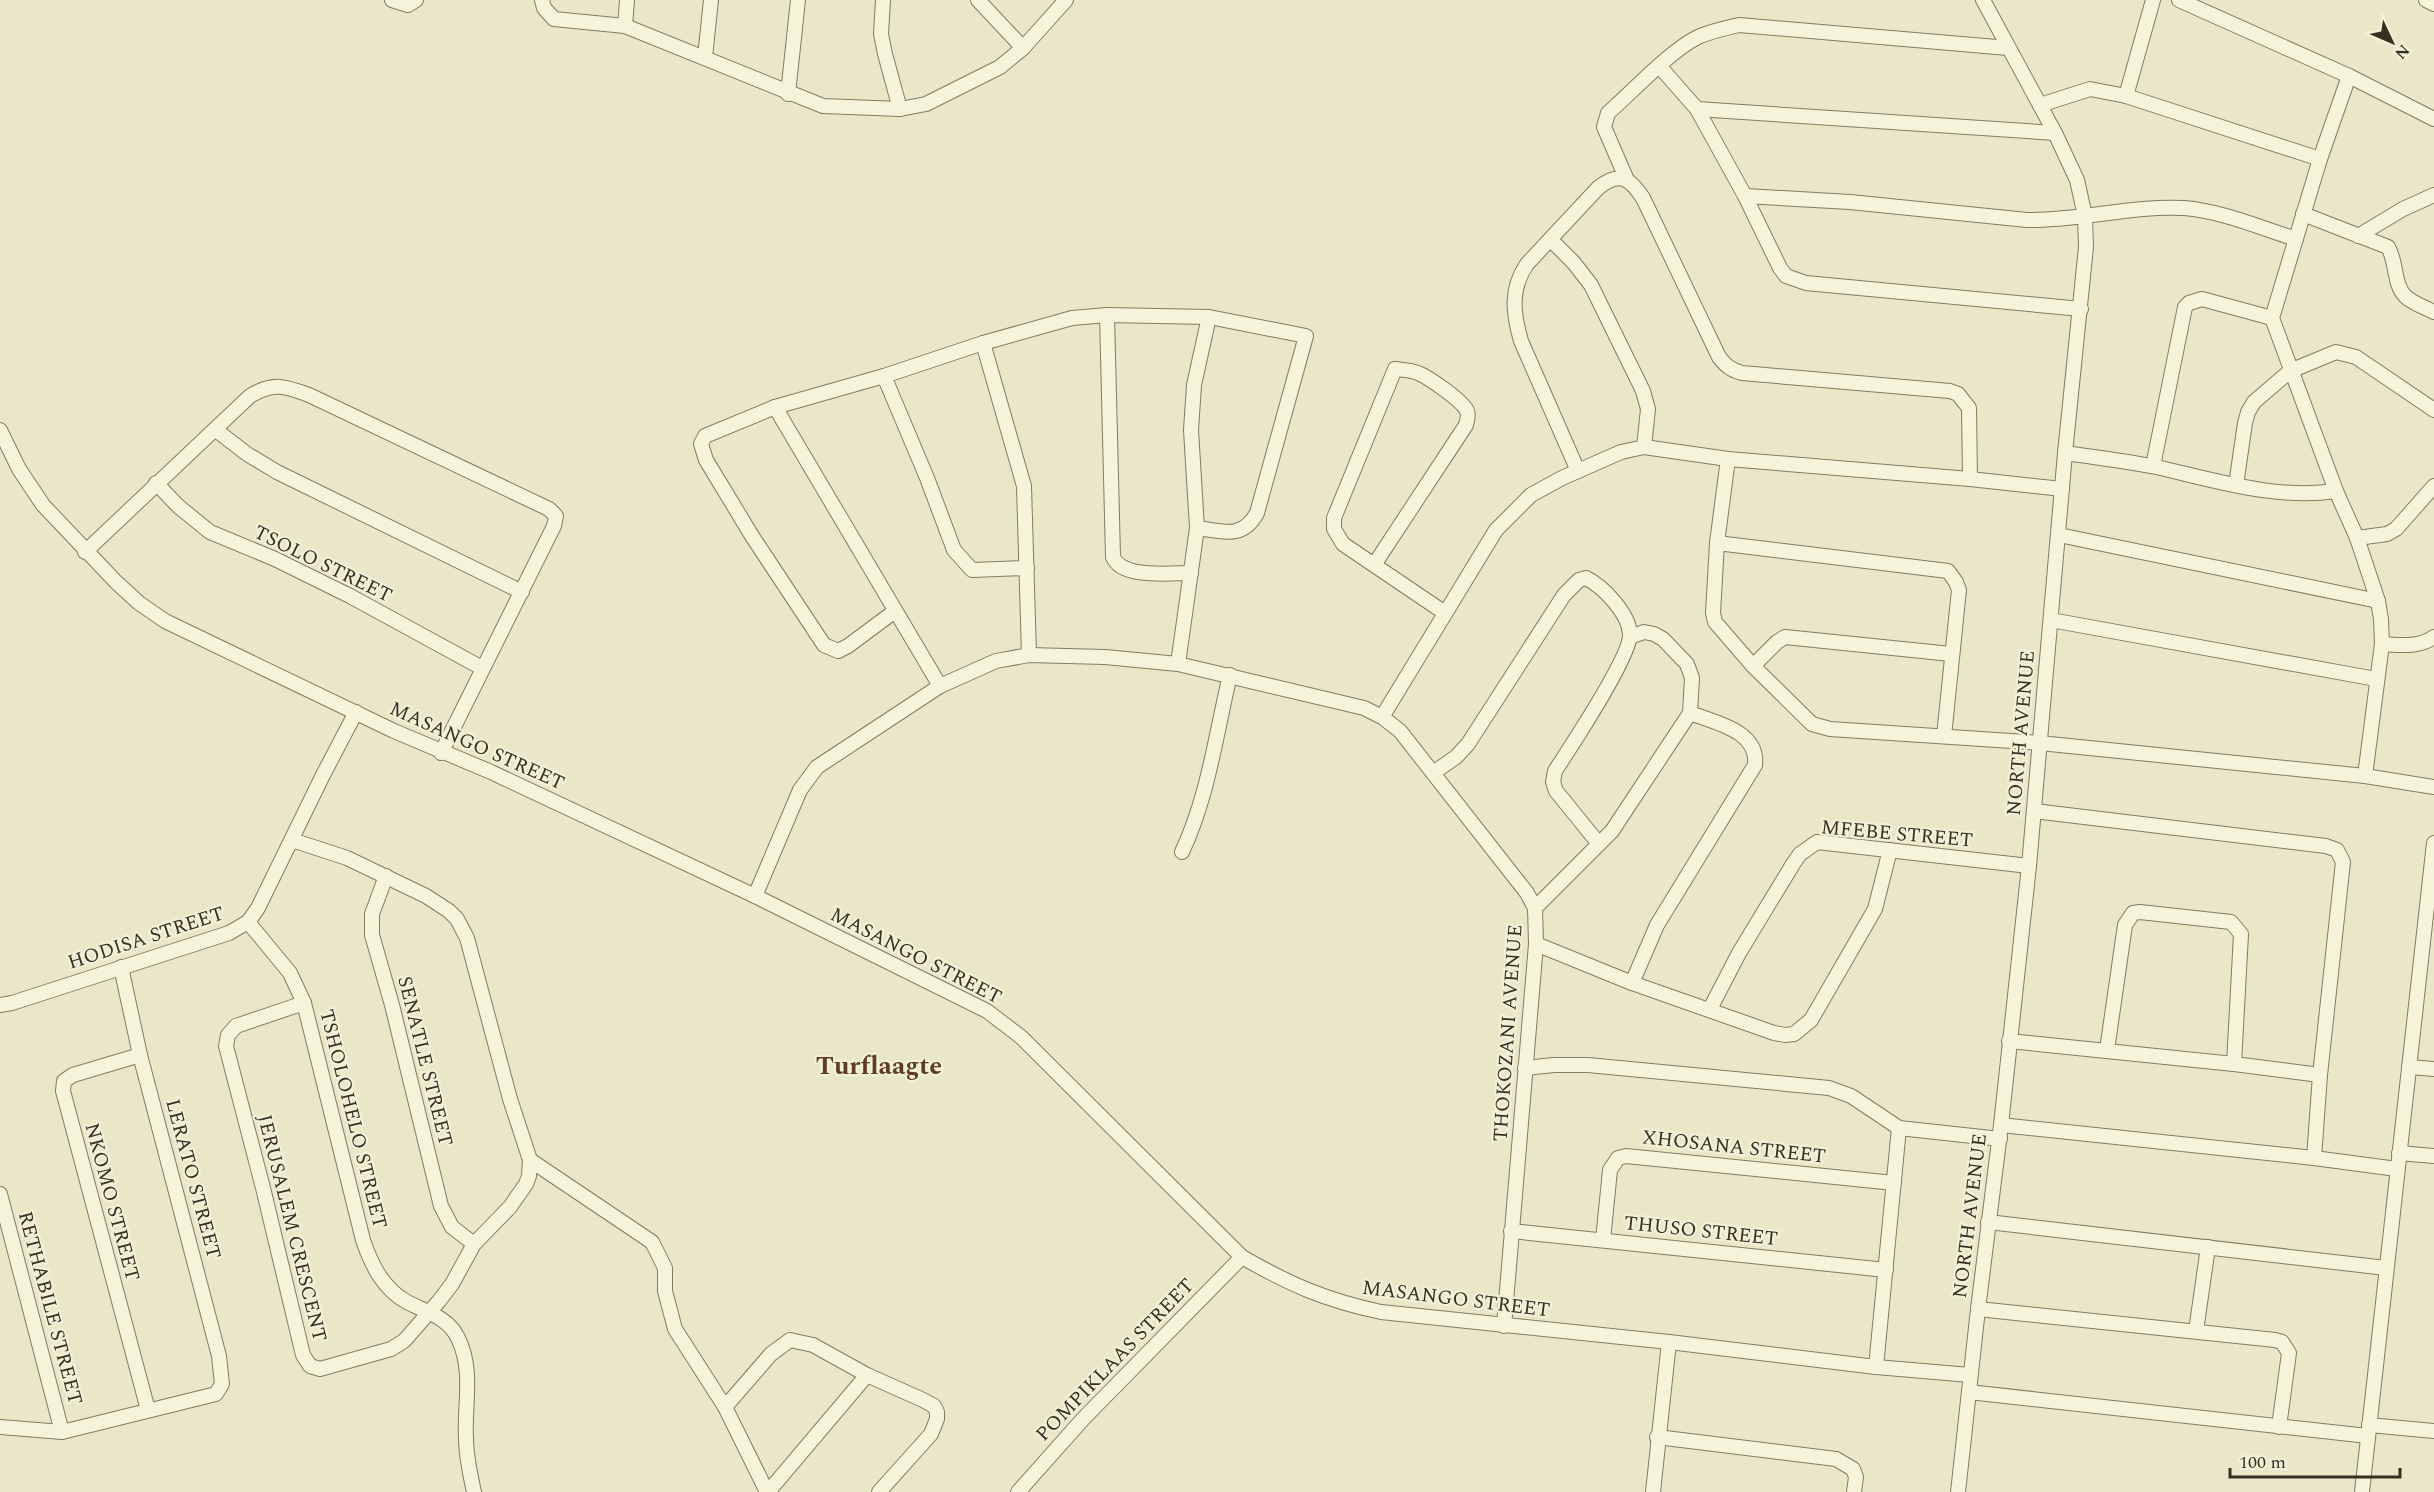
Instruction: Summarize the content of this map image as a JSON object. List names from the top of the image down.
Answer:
{
  "streets": {
    "street": [
      "TSOLO STREET",
      "NORTH AVENUE",
      "MASANGO STREET",
      "MFEBE STREET",
      "HODISA STREET",
      "THOKOZANI AVENUE",
      "SENATLE STREET",
      "TSHOLOHELO STREET",
      "XHOSANA STREET",
      "LERATO STREET",
      "NKOMO STREET",
      "JERUSALEM CRESCENT",
      "THUSO STREET",
      "RETHABILE STREET",
      "POMPIKLAAS STREET"
    ]
  },
  "crossings": [
    ["NORTH AVENUE", "MASANGO STREET"],
    ["NORTH AVENUE", "MFEBE STREET"],
    ["MASANGO STREET", "HODISA STREET"],
    ["MASANGO STREET", "THOKOZANI AVENUE"],
    ["MASANGO STREET", "POMPIKLAAS STREET"],
    ["HODISA STREET", "TSHOLOHELO STREET"],
    ["HODISA STREET", "LERATO STREET"],
    ["THOKOZANI AVENUE", "THUSO STREET"],
    ["SENATLE STREET", "JERUSALEM CRESCENT"],
    ["TSHOLOHELO STREET", "JERUSALEM CRESCENT"],
    ["XHOSANA STREET", "THUSO STREET"],
    ["LERATO STREET", "NKOMO STREET"]
  ],
  "districts": ["Turflaagte"],
  "scale_bar": "100 m",
  "north": "bottom right"
}
